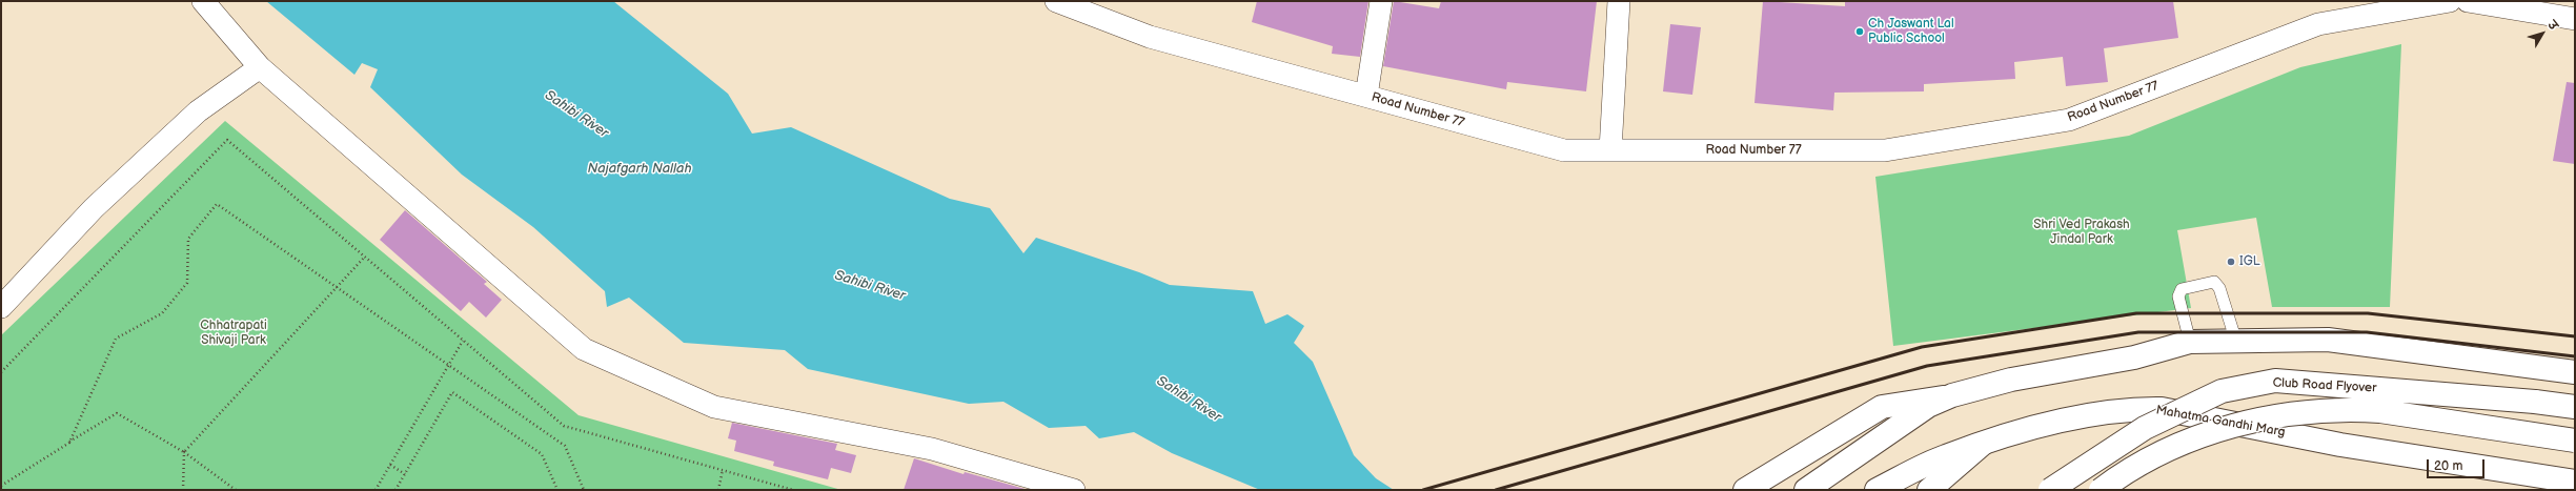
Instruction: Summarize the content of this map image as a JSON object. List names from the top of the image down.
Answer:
{
  "streets": {
    "main road": ["Club Road Flyover", "Mahatma Gandhi Marg"],
    "street": ["Road Number 77"]
  },
  "water": ["Sahibi River", "Najafgarh Nallah"],
  "parks": ["Shri Ved Prakash Jindal Park", "Chhatrapati Shivaji Park"],
  "places": ["Ch Jaswant Lal Public School", "IGL"],
  "scale_bar": "20 m",
  "north": "top right"
}
